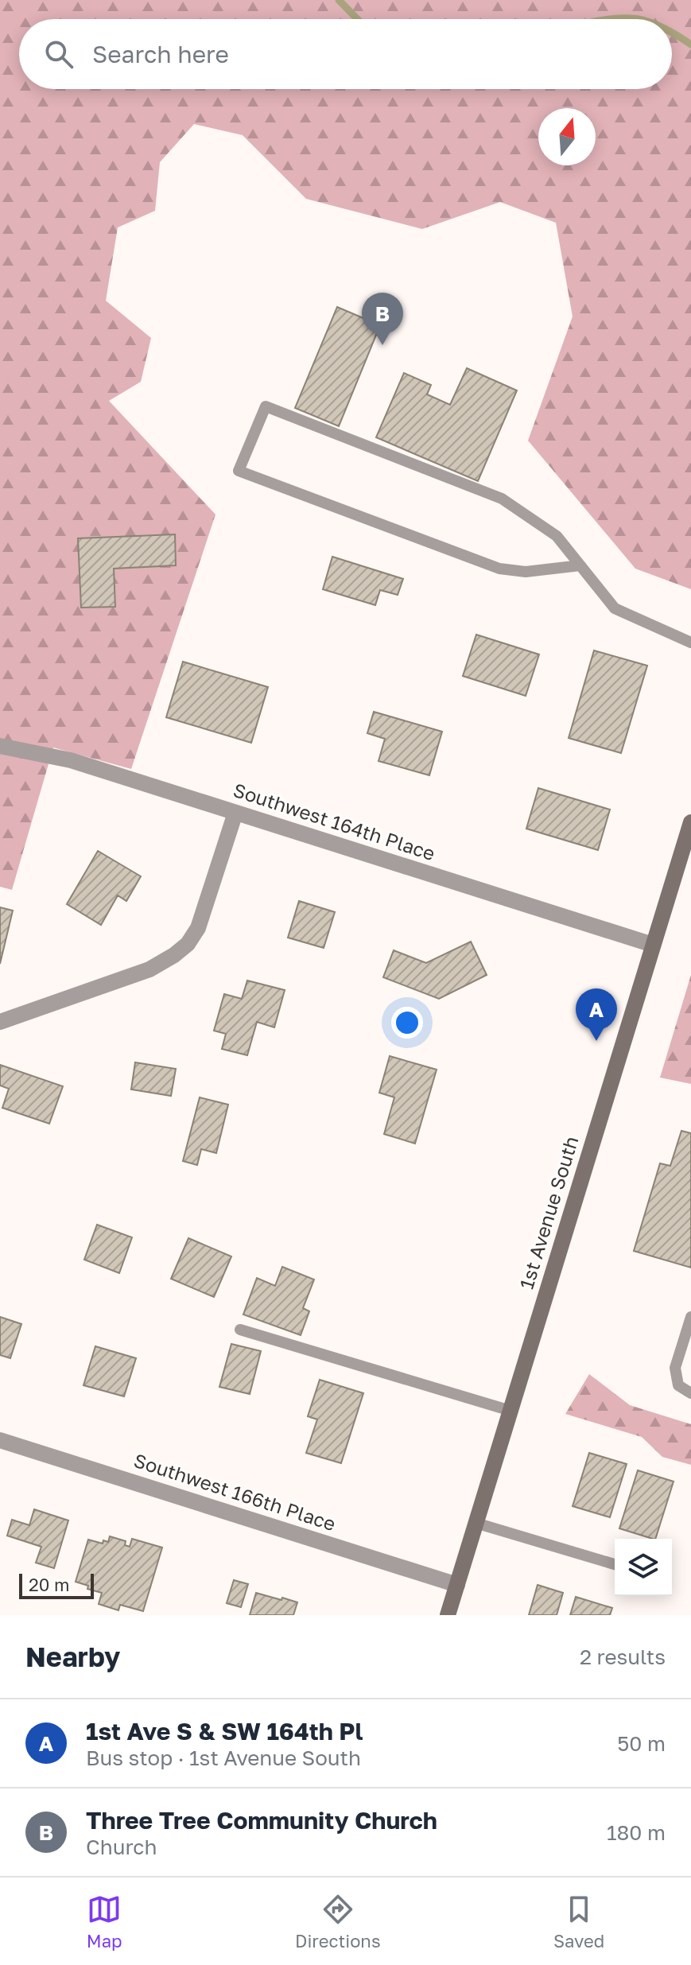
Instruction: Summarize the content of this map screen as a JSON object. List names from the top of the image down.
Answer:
{
  "streets": {
    "main road": ["1st Avenue South"],
    "street": ["Southwest 164th Place", "Southwest 166th Place"]
  },
  "crossings": [
    ["Southwest 164th Place", "1st Avenue South"],
    ["1st Avenue South", "Southwest 166th Place"]
  ],
  "scale_bar": "20 m",
  "north": "top",
  "page": {
    "search": "Search here",
    "pins": ["B", "A"],
    "scale": "20 m",
    "heading": ["Nearby", "2 results"],
    "list": [
      {
        "mark": "A",
        "name": "1st Ave S & SW 164th Pl",
        "note": "Bus stop · 1st Avenue South",
        "value": "50 m"
      },
      {
        "mark": "B",
        "name": "Three Tree Community Church",
        "note": "Church",
        "value": "180 m"
      }
    ],
    "nav": ["Map", "Directions", "Saved"]
  }
}
